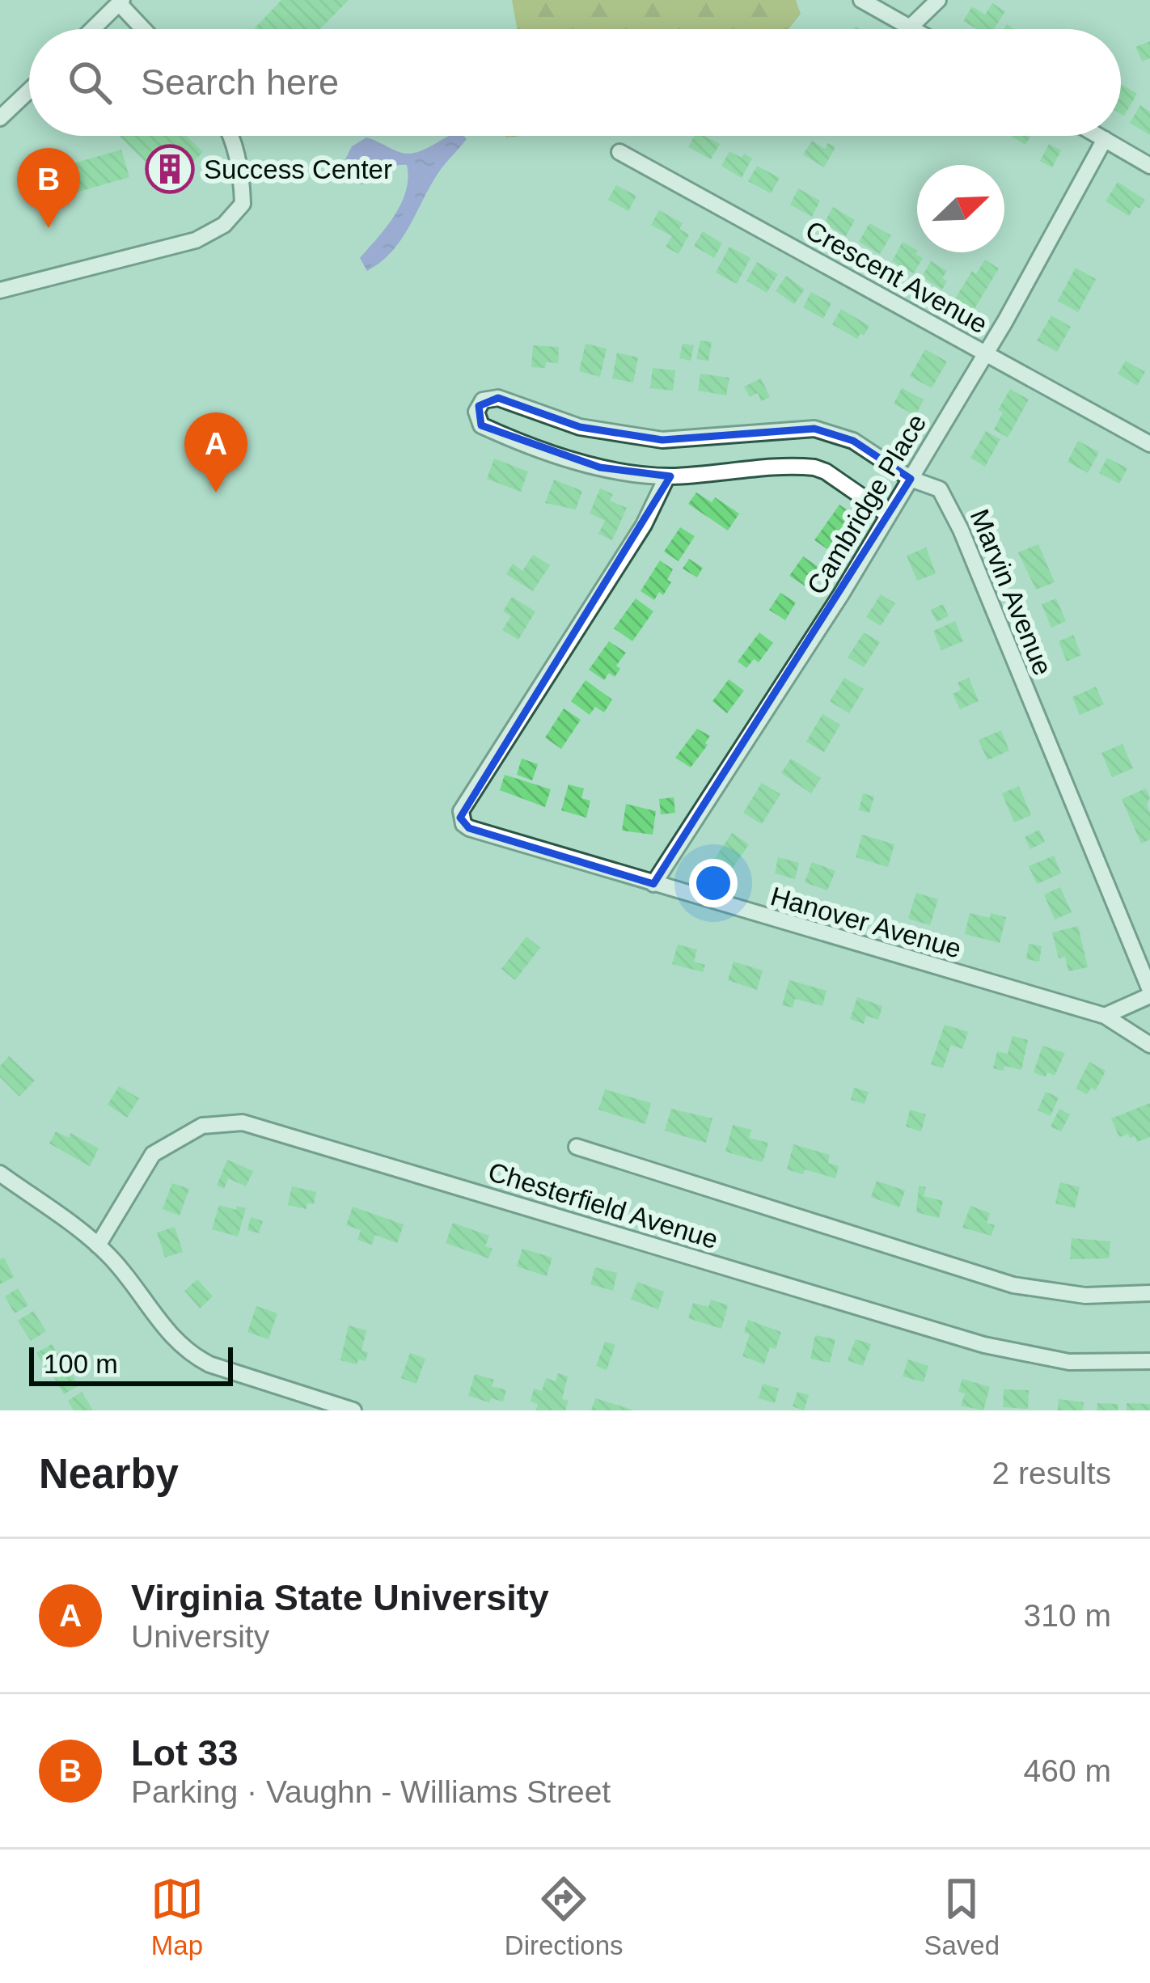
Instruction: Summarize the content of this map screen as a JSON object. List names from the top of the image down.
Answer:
{
  "streets": {
    "street": [
      "Crescent Avenue",
      "Cambridge Place",
      "Marvin Avenue",
      "Hanover Avenue",
      "Chesterfield Avenue"
    ]
  },
  "crossings": [
    ["Crescent Avenue", "Cambridge Place"],
    ["Cambridge Place", "Marvin Avenue"],
    ["Cambridge Place", "Hanover Avenue"],
    ["Marvin Avenue", "Hanover Avenue"]
  ],
  "places": {
    "building": ["Success Center"]
  },
  "scale_bar": "100 m",
  "north": "top right",
  "page": {
    "search": "Search here",
    "pins": ["B", "A"],
    "scale": "100 m",
    "heading": ["Nearby", "2 results"],
    "list": [
      {
        "mark": "A",
        "name": "Virginia State University",
        "note": "University",
        "value": "310 m"
      },
      {
        "mark": "B",
        "name": "Lot 33",
        "note": "Parking · Vaughn - Williams Street",
        "value": "460 m"
      }
    ],
    "nav": ["Map", "Directions", "Saved"]
  }
}
